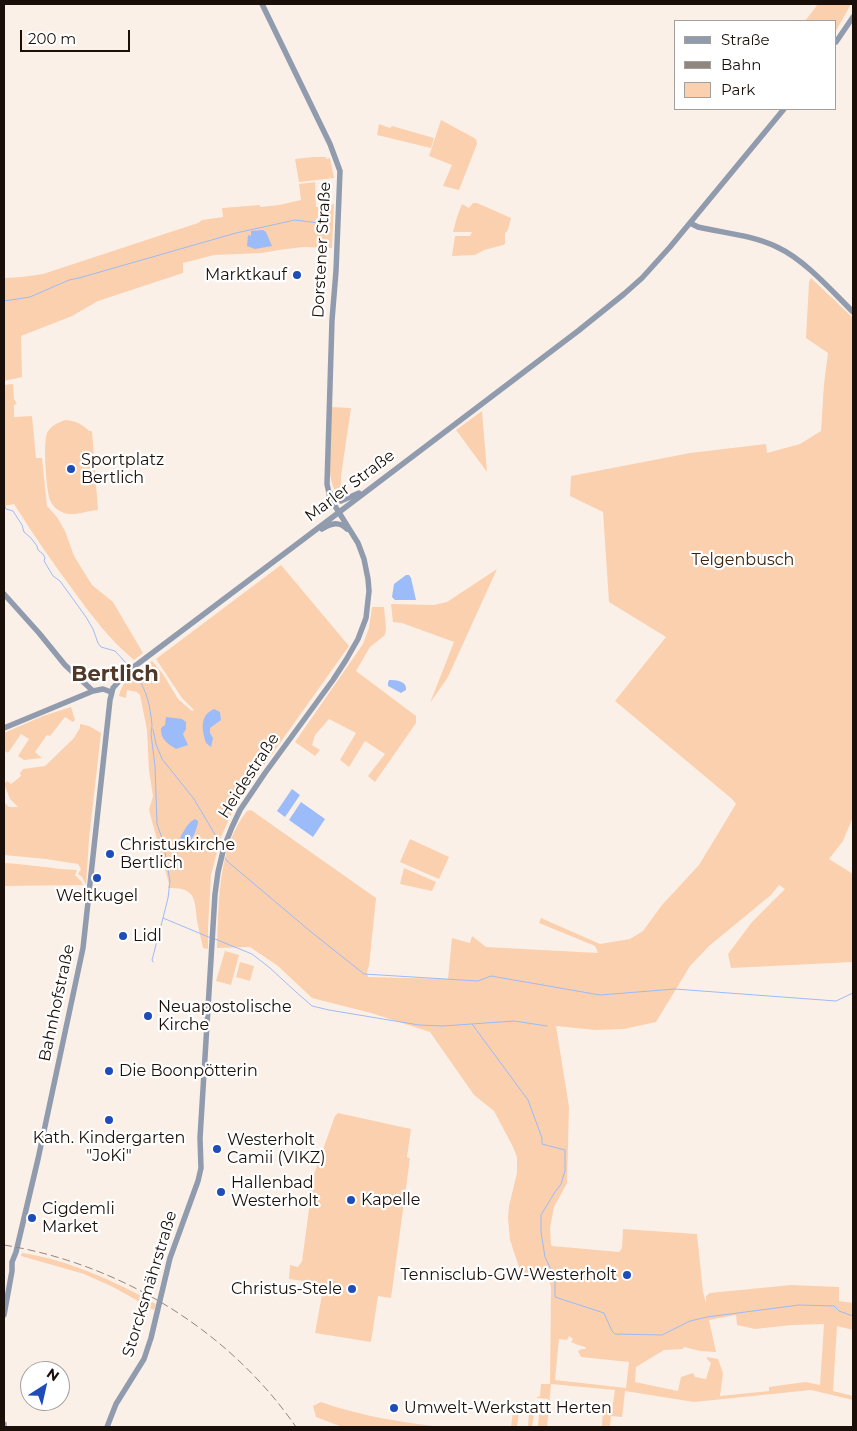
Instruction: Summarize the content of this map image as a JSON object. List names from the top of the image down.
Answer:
{
  "streets": {
    "main road": [
      "Dorstener Straße",
      "Marler Straße",
      "Heidestraße",
      "Bahnhofstraße",
      "Storcksmährstraße"
    ]
  },
  "crossings": [
    ["Dorstener Straße", "Marler Straße"],
    ["Dorstener Straße", "Heidestraße"],
    ["Marler Straße", "Heidestraße"],
    ["Marler Straße", "Bahnhofstraße"],
    ["Heidestraße", "Storcksmährstraße"]
  ],
  "districts": ["Bertlich"],
  "parks": ["Telgenbusch"],
  "places": [
    "Marktkauf",
    "Sportplatz Bertlich",
    "Christuskirche Bertlich",
    "Weltkugel",
    "Lidl",
    "Neuapostolische Kirche",
    "Die Boonpötterin",
    "Kath. Kindergarten \"JoKi\"",
    "Westerholt Camii (VIKZ)",
    "Hallenbad Westerholt",
    "Kapelle",
    "Cigdemli Market",
    "Tennisclub-GW-Westerholt",
    "Christus-Stele",
    "Umwelt-Werkstatt Herten"
  ],
  "legend": ["Straße", "Bahn", "Park"],
  "scale_bar": "200 m",
  "north": "top right"
}
